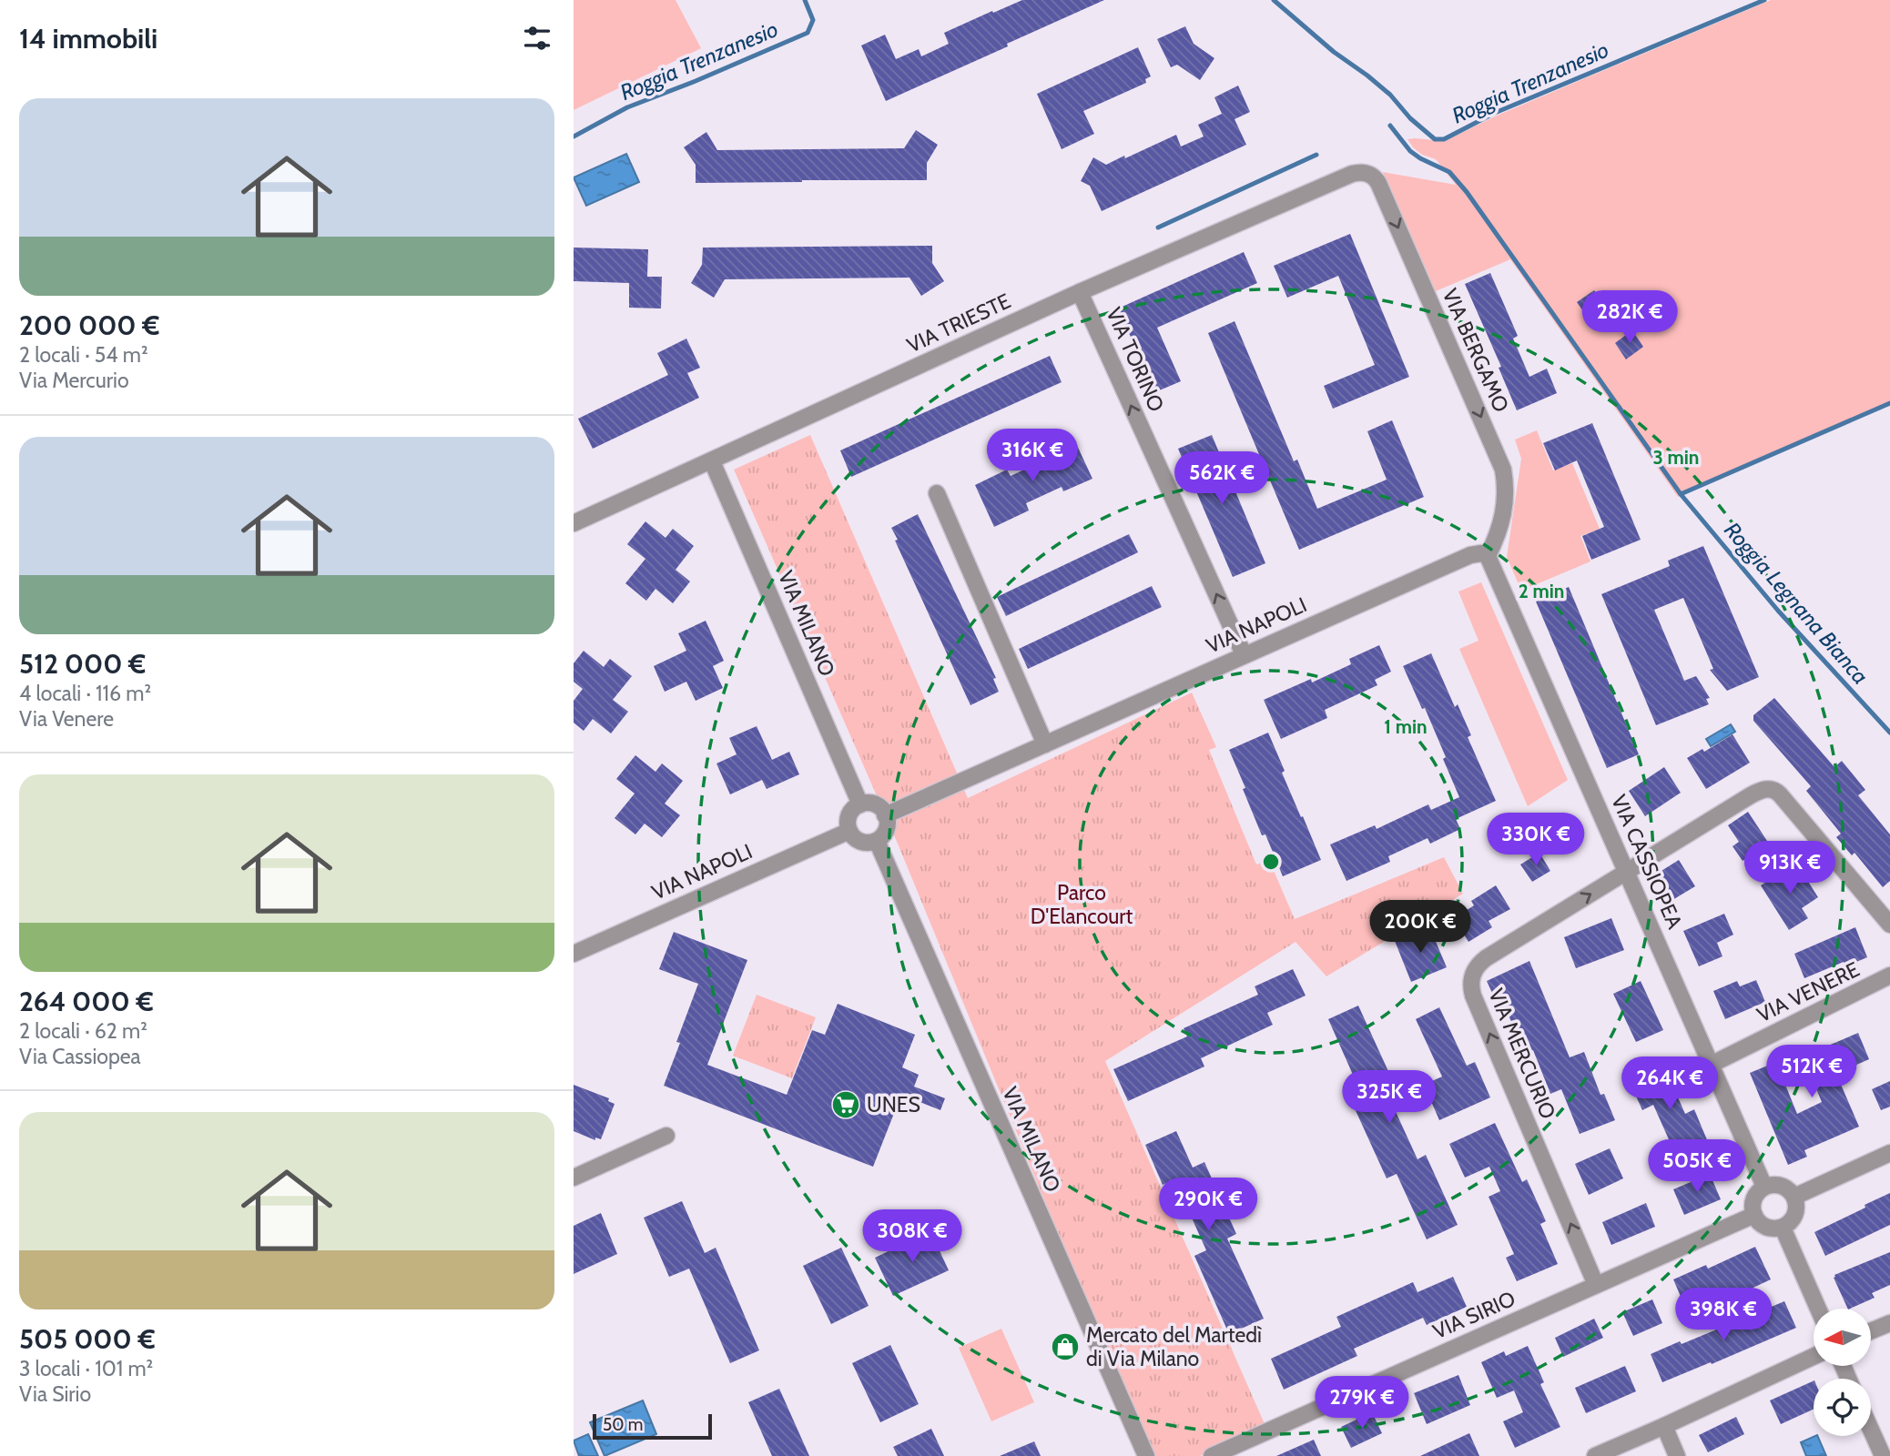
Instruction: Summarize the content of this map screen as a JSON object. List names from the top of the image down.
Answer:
{
  "streets": {
    "street": [
      "VIA TRIESTE",
      "VIA BERGAMO",
      "VIA TORINO",
      "VIA MILANO",
      "VIA NAPOLI",
      "VIA CASSIOPEA",
      "VIA VENERE",
      "VIA MERCURIO",
      "VIA SIRIO"
    ]
  },
  "crossings": [
    ["VIA TRIESTE", "VIA BERGAMO"],
    ["VIA TRIESTE", "VIA TORINO"],
    ["VIA TRIESTE", "VIA MILANO"],
    ["VIA BERGAMO", "VIA NAPOLI"],
    ["VIA BERGAMO", "VIA CASSIOPEA"],
    ["VIA TORINO", "VIA NAPOLI"],
    ["VIA MILANO", "VIA NAPOLI"],
    ["VIA NAPOLI", "VIA CASSIOPEA"],
    ["VIA CASSIOPEA", "VIA VENERE"],
    ["VIA CASSIOPEA", "VIA MERCURIO"],
    ["VIA CASSIOPEA", "VIA SIRIO"],
    ["VIA MERCURIO", "VIA SIRIO"]
  ],
  "one_way": ["VIA BERGAMO", "VIA TORINO"],
  "water": ["Roggia Trenzanesio", "Roggia Legnana Bianca"],
  "parks": ["Parco D'Elancourt"],
  "places": {
    "supermarket": ["UNES"],
    "shop": ["Mercato del Martedì di Via Milano"]
  },
  "scale_bar": "50 m",
  "north": "left",
  "page": {
    "heading": "14 immobili",
    "list": [
      {
        "name": "200 000 €",
        "note": "2 locali · 54 m² · Via Mercurio"
      },
      {
        "name": "512 000 €",
        "note": "4 locali · 116 m² · Via Venere"
      },
      {
        "name": "264 000 €",
        "note": "2 locali · 62 m² · Via Cassiopea"
      },
      {
        "name": "505 000 €",
        "note": "3 locali · 101 m² · Via Sirio"
      }
    ],
    "price": [
      "282K €",
      "316K €",
      "562K €",
      "330K €",
      "913K €",
      "200K €",
      "512K €",
      "264K €",
      "325K €",
      "505K €",
      "290K €",
      "308K €",
      "398K €",
      "279K €"
    ],
    "scale": "50 m"
  },
  "rings": ["3 min", "2 min", "1 min"]
}
